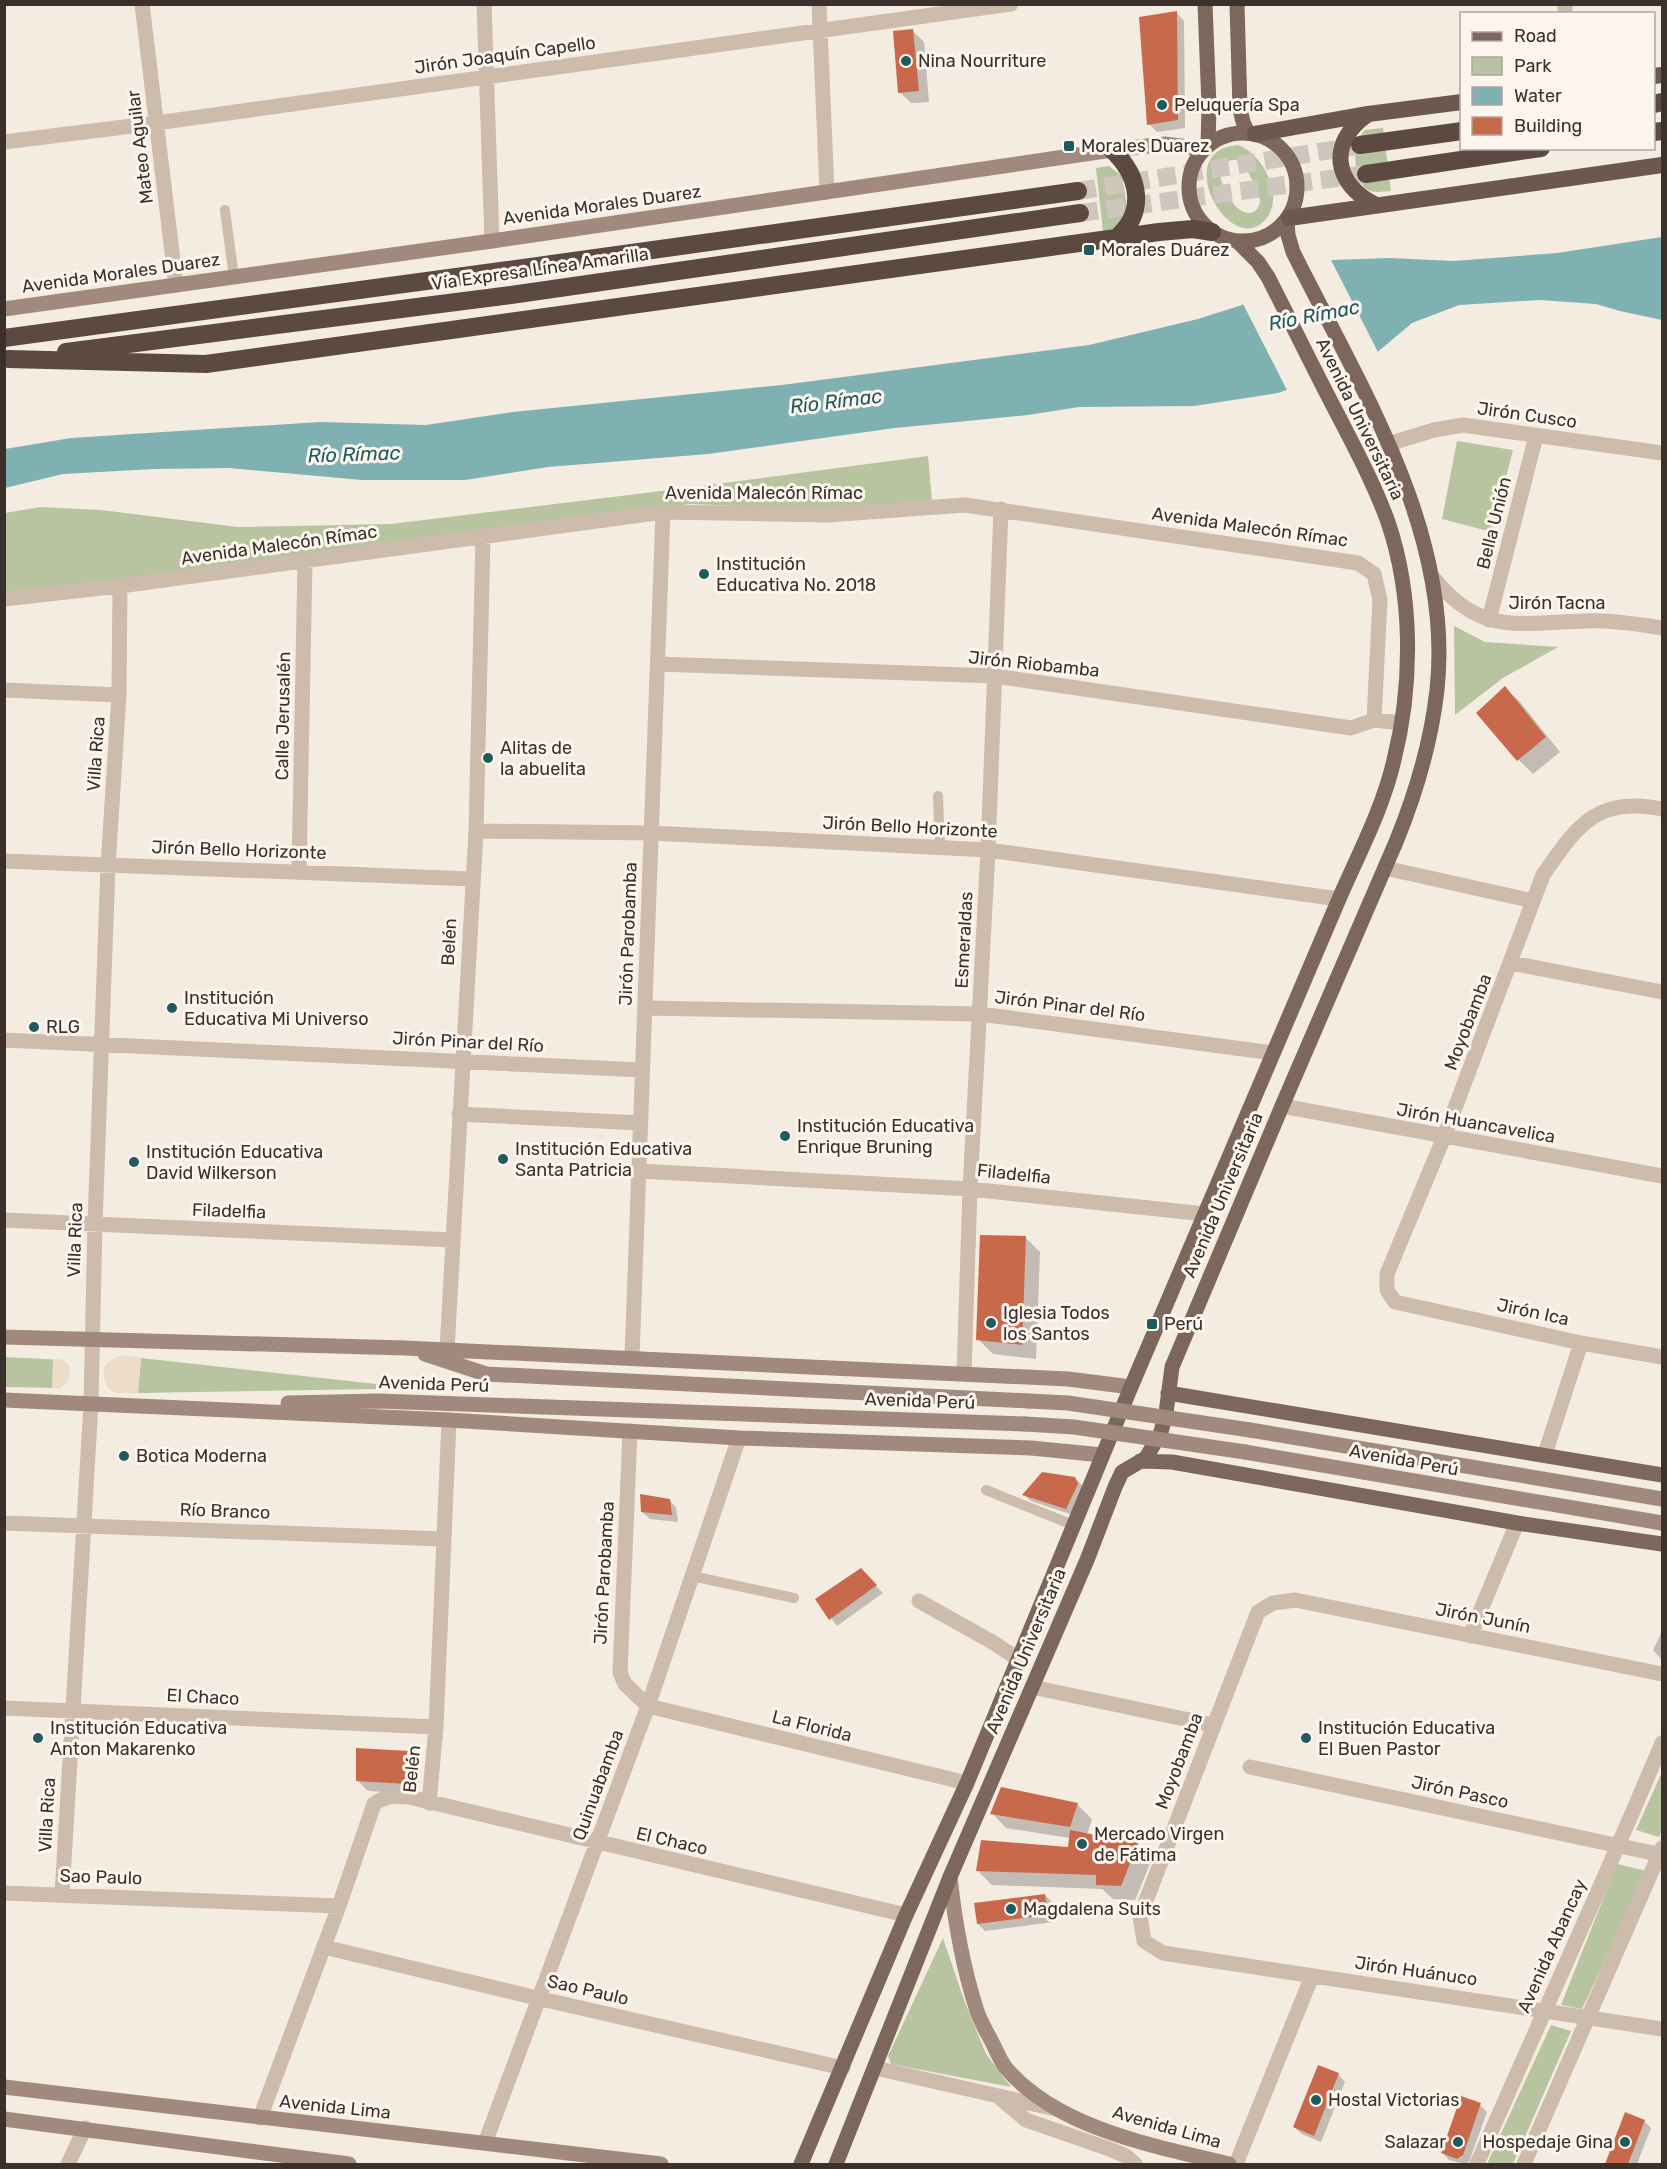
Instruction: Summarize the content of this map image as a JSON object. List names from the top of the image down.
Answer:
{
  "streets": {
    "highway": ["Vía Expresa Línea Amarilla"],
    "main road": [
      "Avenida Morales Duarez",
      "Avenida Universitaria",
      "Avenida Perú",
      "Avenida Lima"
    ],
    "street": [
      "Jirón Joaquín Capello",
      "Mateo Aguilar",
      "Jirón Cusco",
      "Avenida Malecón Rímac",
      "Bella Unión",
      "Jirón Tacna",
      "Jirón Riobamba",
      "Calle Jerusalén",
      "Villa Rica",
      "Jirón Bello Horizonte",
      "Jirón Parobamba",
      "Esmeraldas",
      "Belén",
      "Jirón Pinar del Río",
      "Moyobamba",
      "Jirón Huancavelica",
      "Filadelfia",
      "Jirón Ica",
      "Río Branco",
      "Jirón Junín",
      "El Chaco",
      "La Florida",
      "Quinuabamba",
      "Jirón Pasco",
      "Sao Paulo",
      "Avenida Abancay",
      "Jirón Huánuco"
    ]
  },
  "crossings": [
    ["Jirón Joaquín Capello", "Mateo Aguilar"],
    ["Mateo Aguilar", "Avenida Morales Duarez"],
    ["Avenida Morales Duarez", "Avenida Universitaria"],
    ["Jirón Cusco", "Avenida Universitaria"],
    ["Jirón Cusco", "Bella Unión"],
    ["Avenida Universitaria", "Jirón Tacna"],
    ["Avenida Universitaria", "Jirón Riobamba"],
    ["Avenida Universitaria", "Jirón Bello Horizonte"],
    ["Avenida Universitaria", "Jirón Pinar del Río"],
    ["Avenida Universitaria", "Jirón Huancavelica"],
    ["Avenida Universitaria", "Filadelfia"],
    ["Avenida Universitaria", "Avenida Perú"],
    ["Avenida Universitaria", "El Chaco"],
    ["Avenida Universitaria", "La Florida"],
    ["Avenida Universitaria", "Sao Paulo"],
    ["Avenida Universitaria", "Avenida Lima"],
    ["Avenida Malecón Rímac", "Jirón Riobamba"],
    ["Avenida Malecón Rímac", "Calle Jerusalén"],
    ["Avenida Malecón Rímac", "Villa Rica"],
    ["Avenida Malecón Rímac", "Jirón Parobamba"],
    ["Avenida Malecón Rímac", "Esmeraldas"],
    ["Avenida Malecón Rímac", "Belén"],
    ["Bella Unión", "Jirón Tacna"],
    ["Jirón Riobamba", "Jirón Parobamba"],
    ["Jirón Riobamba", "Esmeraldas"],
    ["Calle Jerusalén", "Jirón Bello Horizonte"],
    ["Villa Rica", "Jirón Bello Horizonte"],
    ["Villa Rica", "Jirón Pinar del Río"],
    ["Villa Rica", "Filadelfia"],
    ["Villa Rica", "Avenida Perú"],
    ["Villa Rica", "Río Branco"],
    ["Villa Rica", "El Chaco"],
    ["Villa Rica", "Sao Paulo"],
    ["Jirón Bello Horizonte", "Jirón Parobamba"],
    ["Jirón Bello Horizonte", "Esmeraldas"],
    ["Jirón Bello Horizonte", "Belén"],
    ["Jirón Parobamba", "Jirón Pinar del Río"],
    ["Jirón Parobamba", "Filadelfia"],
    ["Jirón Parobamba", "Avenida Perú"],
    ["Jirón Parobamba", "La Florida"],
    ["Jirón Parobamba", "Quinuabamba"],
    ["Esmeraldas", "Jirón Pinar del Río"],
    ["Esmeraldas", "Filadelfia"],
    ["Esmeraldas", "Avenida Perú"],
    ["Belén", "Jirón Pinar del Río"],
    ["Belén", "Filadelfia"],
    ["Belén", "Avenida Perú"],
    ["Belén", "Río Branco"],
    ["Belén", "El Chaco"],
    ["Belén", "Sao Paulo"],
    ["Belén", "Avenida Lima"],
    ["Moyobamba", "Jirón Huancavelica"],
    ["Moyobamba", "Jirón Ica"],
    ["Moyobamba", "Jirón Junín"],
    ["Moyobamba", "Jirón Huánuco"],
    ["Avenida Perú", "Quinuabamba"],
    ["El Chaco", "Quinuabamba"],
    ["La Florida", "Quinuabamba"],
    ["Quinuabamba", "Sao Paulo"],
    ["Quinuabamba", "Avenida Lima"],
    ["Jirón Pasco", "Avenida Abancay"],
    ["Avenida Abancay", "Jirón Huánuco"]
  ],
  "water": ["Río Rímac"],
  "places": {
    "other": [
      "Nina Nourriture",
      "Peluquería Spa",
      "Institución Educativa No. 2018",
      "Alitas de la abuelita",
      "Institución Educativa Mi Universo",
      "RLG",
      "Institución Educativa Enrique Bruning",
      "Institución Educativa Santa Patricia",
      "Institución Educativa David Wilkerson",
      "Iglesia Todos los Santos",
      "Botica Moderna",
      "Institución Educativa Anton Makarenko",
      "Institución Educativa El Buen Pastor",
      "Mercado Virgen de Fátima",
      "Magdalena Suits",
      "Hostal Victorias",
      "Salazar",
      "Hospedaje Gina"
    ],
    "transit": ["Morales Duarez", "Morales Duárez", "Perú"]
  },
  "legend": [
    "Road",
    "Park",
    "Water",
    "Building"
  ]
}
